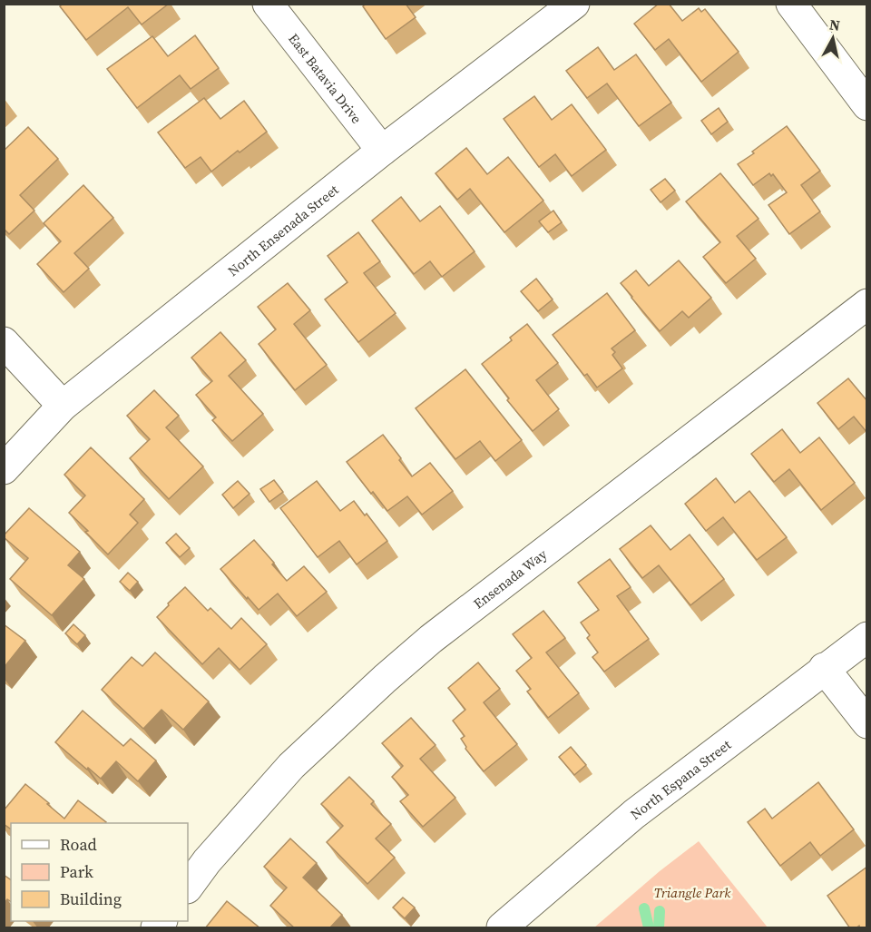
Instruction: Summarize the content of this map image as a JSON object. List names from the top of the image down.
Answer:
{
  "streets": {
    "street": [
      "East Batavia Drive",
      "North Ensenada Street",
      "Ensenada Way",
      "North Espana Street"
    ]
  },
  "crossings": [
    ["East Batavia Drive", "North Ensenada Street"]
  ],
  "parks": ["Triangle Park"],
  "legend": ["Road", "Park", "Building"],
  "north": "top"
}
